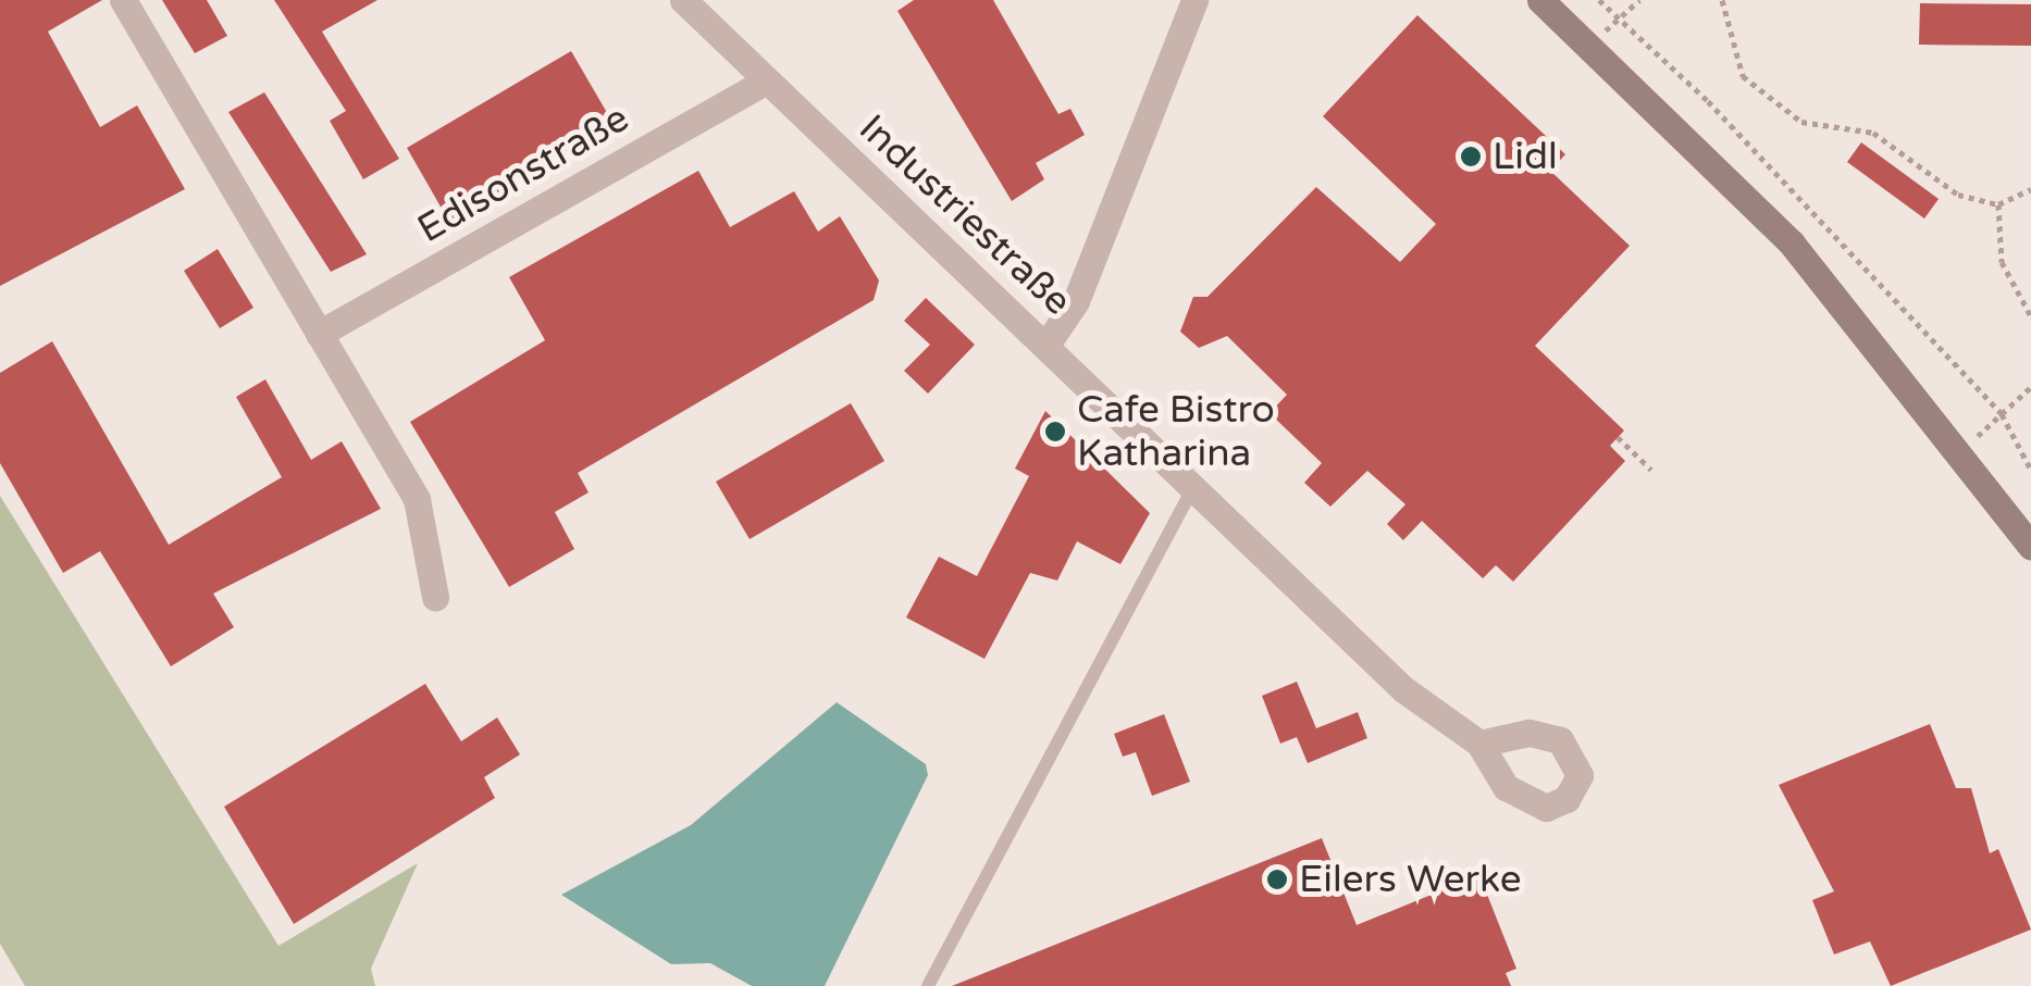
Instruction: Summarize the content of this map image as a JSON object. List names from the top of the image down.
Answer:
{
  "streets": {
    "street": ["Edisonstraße", "Industriestraße"]
  },
  "crossings": [
    ["Edisonstraße", "Industriestraße"]
  ],
  "places": ["Lidl", "Cafe Bistro Katharina", "Eilers Werke"]
}
